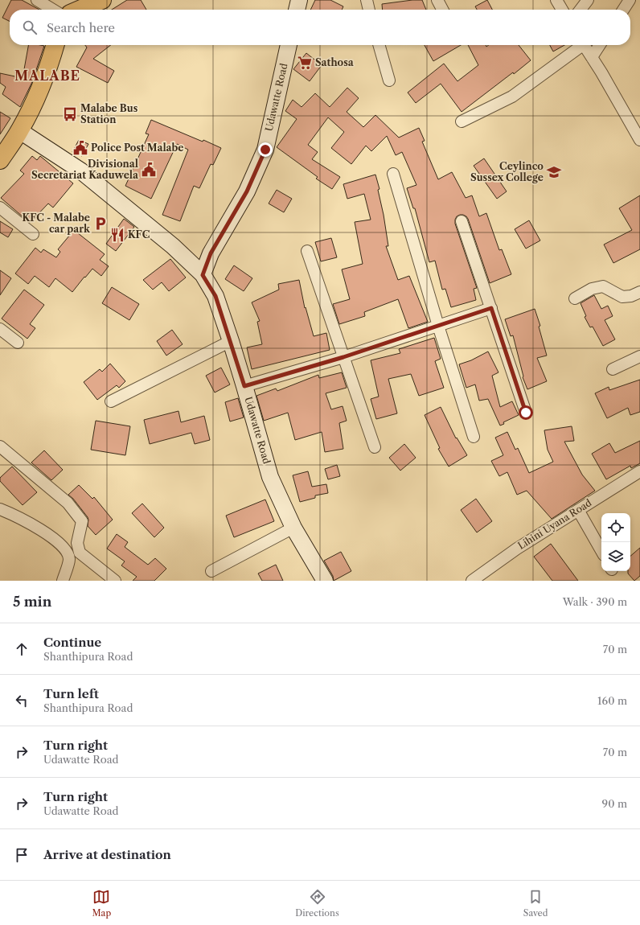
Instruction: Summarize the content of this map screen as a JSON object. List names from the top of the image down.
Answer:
{
  "streets": {
    "street": ["Udawatte Road", "Lihini Uyana Road"]
  },
  "districts": ["MALABE"],
  "places": {
    "supermarket": ["Sathosa"],
    "bus stop": ["Malabe Bus Station"],
    "public building": ["Police Post Malabe", "Divisional Secretariat Kaduwela"],
    "school or university": ["Ceylinco Sussex College"],
    "parking": ["KFC - Malabe car park"],
    "restaurant": ["KFC"]
  },
  "page": {
    "search": "Search here",
    "heading": ["5 min", "Walk · 390 m"],
    "list": [
      ["Continue", "Shanthipura Road", "70 m"],
      ["Turn left", "Shanthipura Road", "160 m"],
      ["Turn right", "Udawatte Road", "70 m"],
      ["Turn right", "Udawatte Road", "90 m"],
      "Arrive at destination"
    ],
    "nav": ["Map", "Directions", "Saved"]
  }
}
